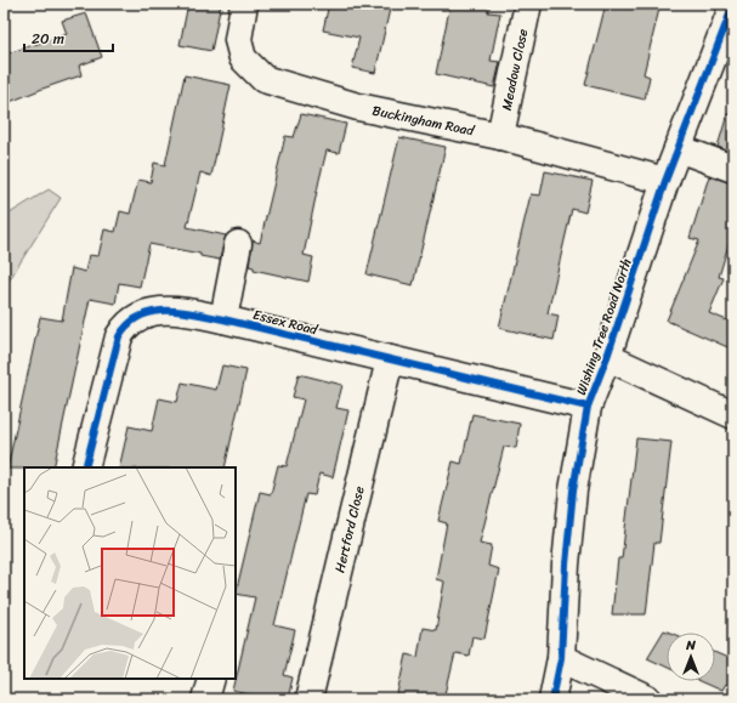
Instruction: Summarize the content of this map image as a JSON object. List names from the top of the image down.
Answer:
{
  "streets": {
    "street": [
      "Meadow Close",
      "Buckingham Road",
      "Essex Road",
      "Wishing Tree Road North",
      "Hertford Close"
    ]
  },
  "crossings": [
    ["Meadow Close", "Buckingham Road"],
    ["Buckingham Road", "Wishing Tree Road North"],
    ["Essex Road", "Wishing Tree Road North"],
    ["Essex Road", "Hertford Close"]
  ],
  "scale_bar": "20 m",
  "north": "top"
}
